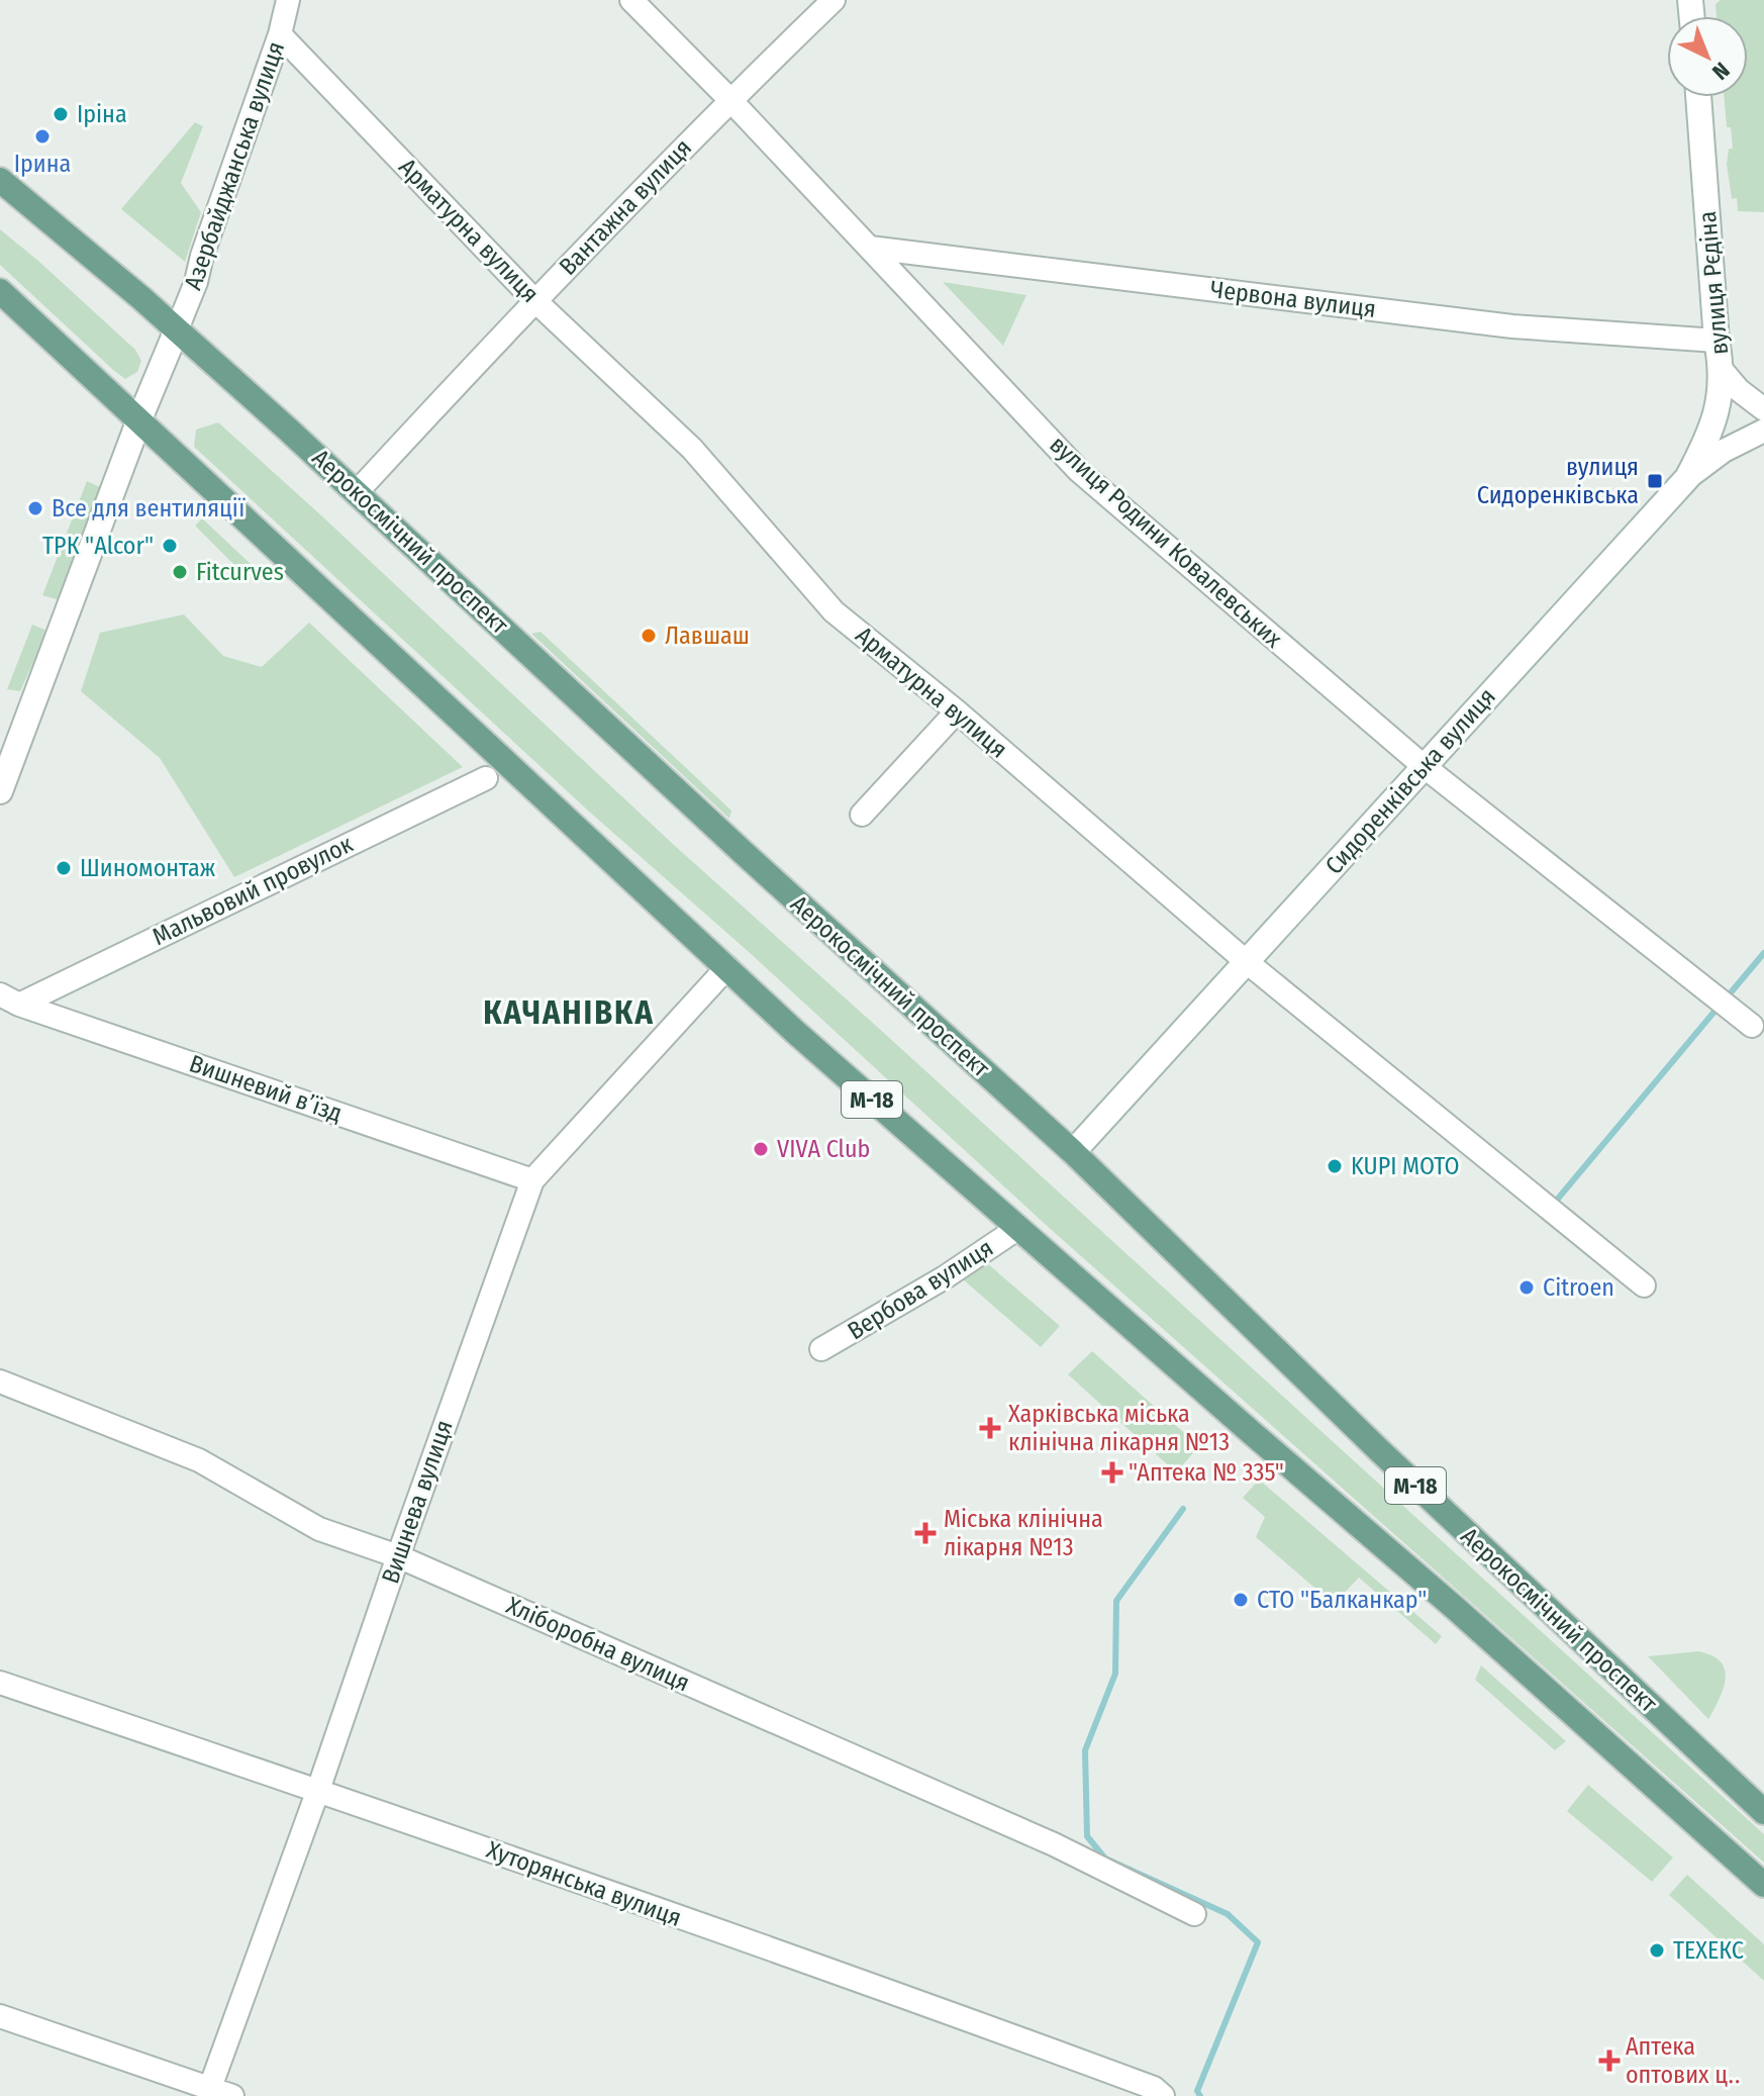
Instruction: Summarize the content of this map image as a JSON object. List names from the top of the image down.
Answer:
{
  "streets": {
    "main road": [
      "вулиця Рєдіна",
      "Аерокосмічний проспект",
      "Сидоренківська вулиця",
      "М-18"
    ],
    "street": [
      "Азербайджанська вулиця",
      "Вантажна вулиця",
      "Арматурна вулиця",
      "Червона вулиця",
      "вулиця Родини Ковалевських",
      "Мальвовий провулок",
      "Вишневий в’їзд",
      "Вербова вулиця",
      "Вишнева вулиця",
      "Хліборобна вулиця",
      "Хуторянська вулиця"
    ]
  },
  "crossings": [
    ["Азербайджанська вулиця", "Арматурна вулиця"],
    ["Азербайджанська вулиця", "Аерокосмічний проспект"],
    ["Вантажна вулиця", "Арматурна вулиця"],
    ["Вантажна вулиця", "Аерокосмічний проспект"],
    ["Вантажна вулиця", "вулиця Родини Ковалевських"],
    ["Арматурна вулиця", "Сидоренківська вулиця"],
    ["вулиця Рєдіна", "Червона вулиця"],
    ["вулиця Рєдіна", "Сидоренківська вулиця"],
    ["Червона вулиця", "вулиця Родини Ковалевських"],
    ["Аерокосмічний проспект", "Сидоренківська вулиця"],
    ["вулиця Родини Ковалевських", "Сидоренківська вулиця"],
    ["Мальвовий провулок", "Вишневий в’їзд"],
    ["Вишневий в’їзд", "Вишнева вулиця"],
    ["М-18", "Вербова вулиця"],
    ["М-18", "Вишнева вулиця"],
    ["Вишнева вулиця", "Хліборобна вулиця"],
    ["Вишнева вулиця", "Хуторянська вулиця"]
  ],
  "districts": ["КАЧАНІВКА"],
  "places": {
    "other": [
      "Іріна",
      "Ірина",
      "Все для вентиляції",
      "ТРК \"Alcor\"",
      "Fitcurves",
      "Лавшаш",
      "Шиномонтаж",
      "VIVA Club",
      "KUPI MOTO",
      "Citroen",
      "СТО \"Балканкар\"",
      "ТЕХЕКС"
    ],
    "transit": ["вулиця Сидоренківська"],
    "health": [
      "Харківська міська клінічна лікарня №13",
      "\"Аптека № 335\"",
      "Міська клінічна лікарня №13",
      "Аптека оптових ц‥"
    ]
  },
  "north": "bottom right"
}
